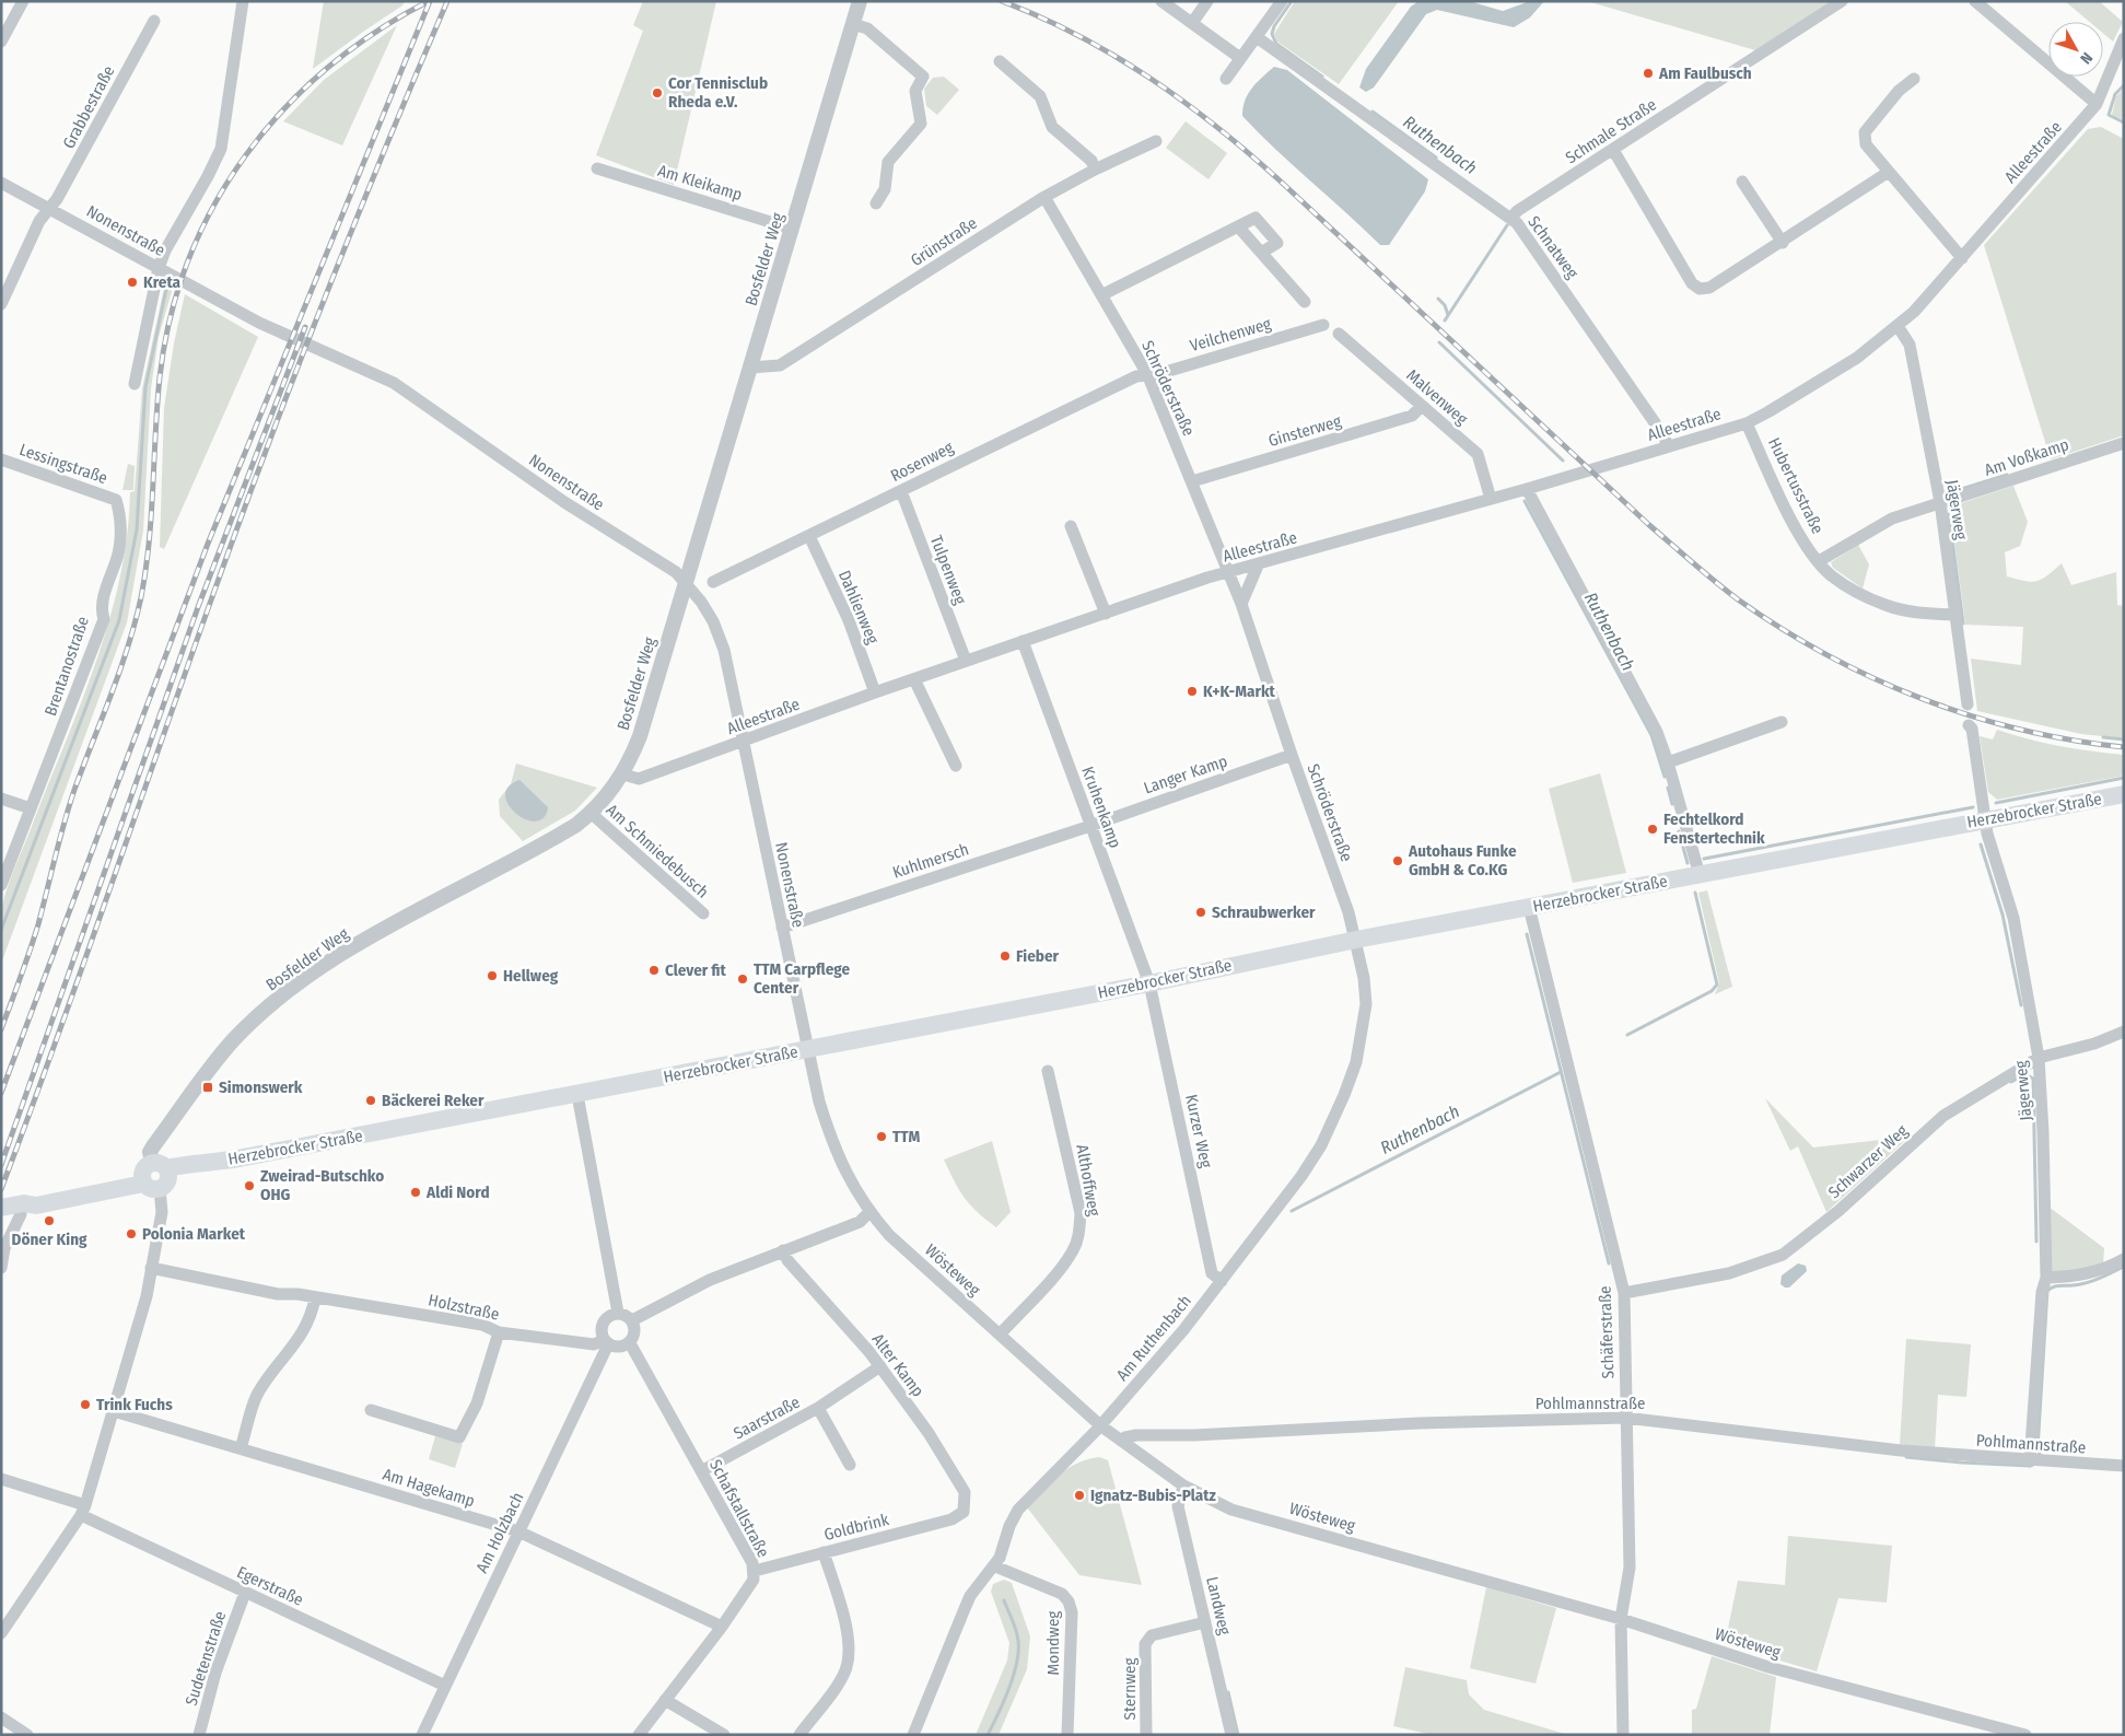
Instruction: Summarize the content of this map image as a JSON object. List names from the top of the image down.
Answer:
{
  "streets": {
    "main road": ["Herzebrocker Straße"],
    "street": [
      "Grabbestraße",
      "Schmale Straße",
      "Alleestraße",
      "Am Kleikamp",
      "Nonenstraße",
      "Grünstraße",
      "Schnatweg",
      "Bosfelder Weg",
      "Veilchenweg",
      "Schröderstraße",
      "Malvenweg",
      "Ginsterweg",
      "Am Voßkamp",
      "Rosenweg",
      "Lessingstraße",
      "Hubertusstraße",
      "Jägerweg",
      "Tulpenweg",
      "Dahlienweg",
      "Brentanostraße",
      "Langer Kamp",
      "Kruhenkamp",
      "Am Schmiedebusch",
      "Kuhlmersch",
      "Kurzer Weg",
      "Schwarzer Weg",
      "Althoffweg",
      "Wösteweg",
      "Holzstraße",
      "Schäferstraße",
      "Am Ruthenbach",
      "Alter Kamp",
      "Pohlmannstraße",
      "Saarstraße",
      "Am Hagekamp",
      "Schafstallstraße",
      "Goldbrink",
      "Am Holzbach",
      "Egerstraße",
      "Landweg",
      "Mondweg",
      "Sudetenstraße",
      "Sternweg"
    ]
  },
  "crossings": [
    ["Grabbestraße", "Nonenstraße"],
    ["Schmale Straße", "Schnatweg"],
    ["Alleestraße", "Nonenstraße"],
    ["Alleestraße", "Schnatweg"],
    ["Alleestraße", "Bosfelder Weg"],
    ["Alleestraße", "Schröderstraße"],
    ["Alleestraße", "Malvenweg"],
    ["Alleestraße", "Hubertusstraße"],
    ["Alleestraße", "Jägerweg"],
    ["Alleestraße", "Tulpenweg"],
    ["Alleestraße", "Dahlienweg"],
    ["Alleestraße", "Kruhenkamp"],
    ["Am Kleikamp", "Bosfelder Weg"],
    ["Nonenstraße", "Bosfelder Weg"],
    ["Nonenstraße", "Herzebrocker Straße"],
    ["Nonenstraße", "Kuhlmersch"],
    ["Nonenstraße", "Wösteweg"],
    ["Grünstraße", "Bosfelder Weg"],
    ["Grünstraße", "Schröderstraße"],
    ["Bosfelder Weg", "Herzebrocker Straße"],
    ["Bosfelder Weg", "Am Schmiedebusch"],
    ["Veilchenweg", "Schröderstraße"],
    ["Veilchenweg", "Rosenweg"],
    ["Schröderstraße", "Ginsterweg"],
    ["Schröderstraße", "Rosenweg"],
    ["Schröderstraße", "Langer Kamp"],
    ["Schröderstraße", "Herzebrocker Straße"],
    ["Schröderstraße", "Am Ruthenbach"],
    ["Malvenweg", "Ginsterweg"],
    ["Am Voßkamp", "Hubertusstraße"],
    ["Am Voßkamp", "Jägerweg"],
    ["Rosenweg", "Tulpenweg"],
    ["Rosenweg", "Dahlienweg"],
    ["Lessingstraße", "Brentanostraße"],
    ["Hubertusstraße", "Jägerweg"],
    ["Jägerweg", "Herzebrocker Straße"],
    ["Jägerweg", "Schwarzer Weg"],
    ["Jägerweg", "Pohlmannstraße"],
    ["Langer Kamp", "Kruhenkamp"],
    ["Langer Kamp", "Kuhlmersch"],
    ["Kruhenkamp", "Herzebrocker Straße"],
    ["Kruhenkamp", "Kuhlmersch"],
    ["Kruhenkamp", "Kurzer Weg"],
    ["Herzebrocker Straße", "Kurzer Weg"],
    ["Herzebrocker Straße", "Wösteweg"],
    ["Herzebrocker Straße", "Schäferstraße"],
    ["Herzebrocker Straße", "Am Ruthenbach"],
    ["Kurzer Weg", "Am Ruthenbach"],
    ["Schwarzer Weg", "Schäferstraße"],
    ["Althoffweg", "Wösteweg"],
    ["Wösteweg", "Schäferstraße"],
    ["Wösteweg", "Am Ruthenbach"],
    ["Wösteweg", "Pohlmannstraße"],
    ["Wösteweg", "Landweg"],
    ["Holzstraße", "Schafstallstraße"],
    ["Holzstraße", "Am Holzbach"],
    ["Schäferstraße", "Pohlmannstraße"],
    ["Am Ruthenbach", "Mondweg"],
    ["Alter Kamp", "Saarstraße"],
    ["Alter Kamp", "Goldbrink"],
    ["Saarstraße", "Schafstallstraße"],
    ["Am Hagekamp", "Schafstallstraße"],
    ["Am Hagekamp", "Am Holzbach"],
    ["Schafstallstraße", "Goldbrink"],
    ["Schafstallstraße", "Am Holzbach"],
    ["Am Holzbach", "Egerstraße"],
    ["Egerstraße", "Sudetenstraße"],
    ["Landweg", "Sternweg"]
  ],
  "water": ["Ruthenbach"],
  "places": {
    "other": [
      "Am Faulbusch",
      "Cor Tennisclub Rheda e.V.",
      "Kreta",
      "K+K-Markt",
      "Fechtelkord Fenstertechnik",
      "Autohaus Funke GmbH & Co.KG",
      "Schraubwerker",
      "Fieber",
      "Clever fit",
      "Hellweg",
      "TTM Carpflege Center",
      "Bäckerei Reker",
      "TTM",
      "Zweirad-Butschko OHG",
      "Aldi Nord",
      "Döner King",
      "Polonia Market",
      "Trink Fuchs",
      "Ignatz-Bubis-Platz"
    ],
    "transit": ["Simonswerk"]
  },
  "north": "bottom right"
}
